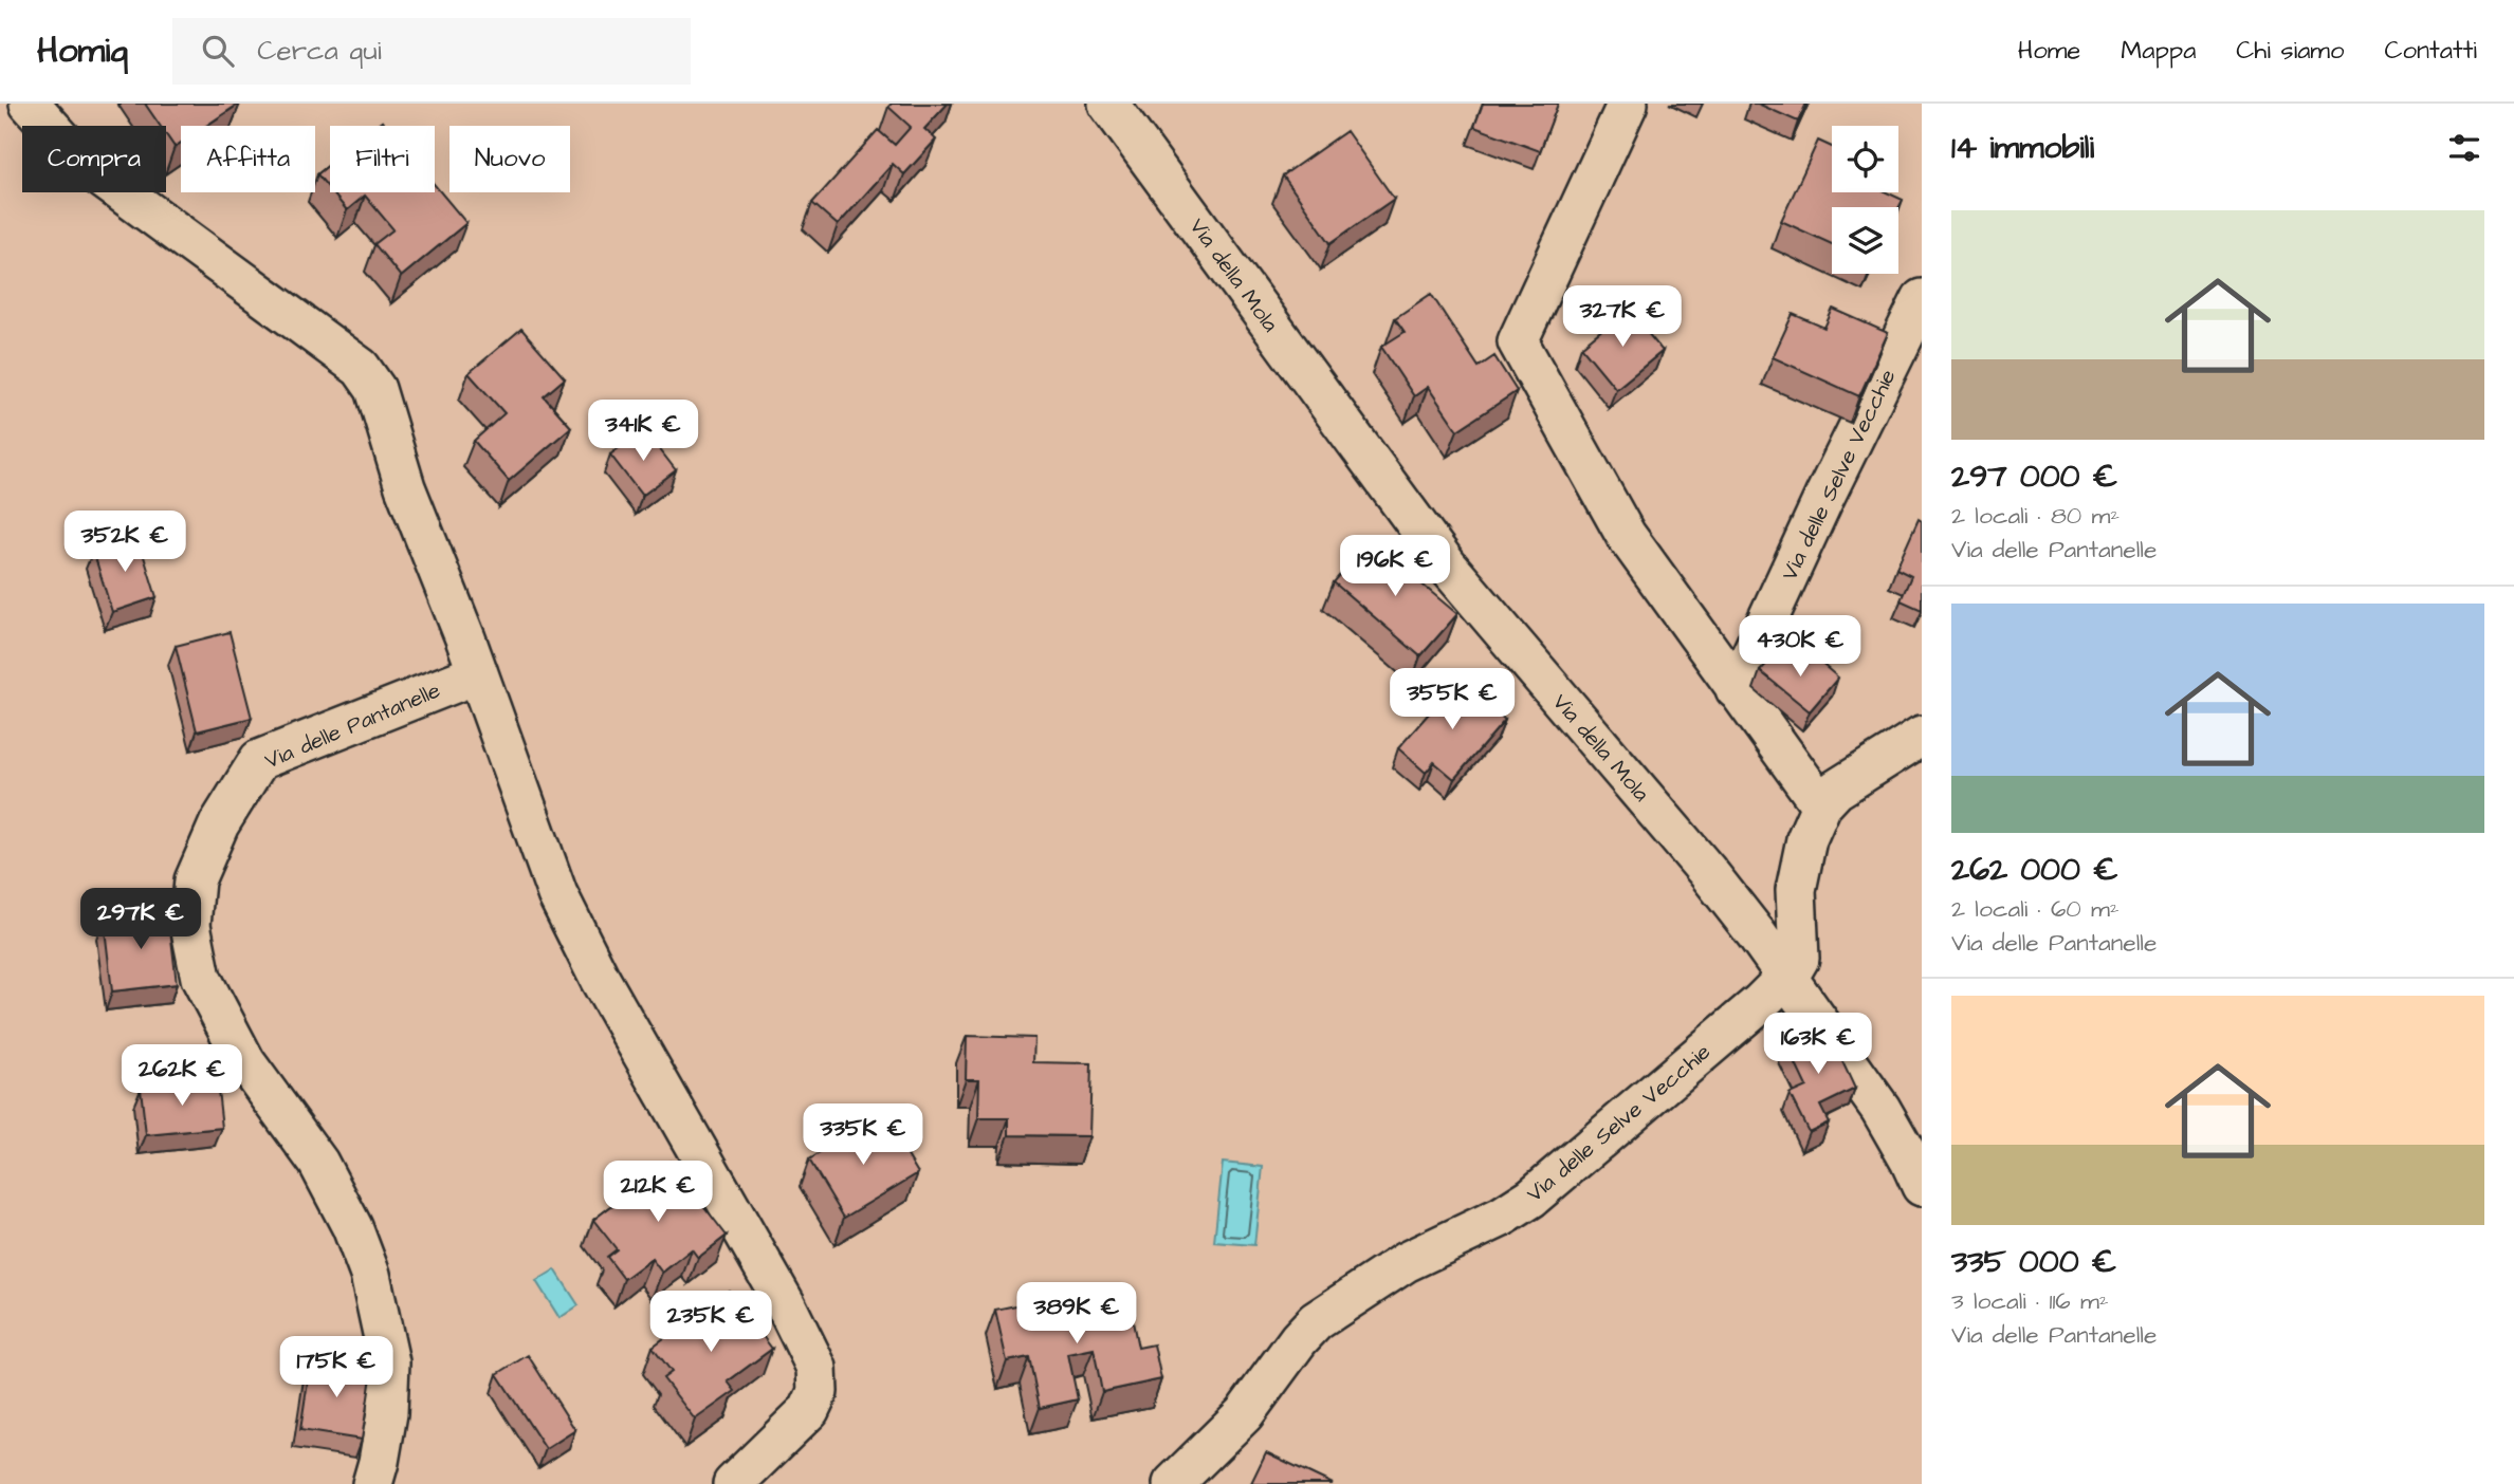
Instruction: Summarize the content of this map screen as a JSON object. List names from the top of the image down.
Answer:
{
  "streets": {
    "street": ["Via della Mola", "Via delle Selve Vecchie", "Via delle Pantanelle"]
  },
  "crossings": [
    ["Via della Mola", "Via delle Selve Vecchie"]
  ],
  "page": {
    "header": "Homiq",
    "search": "Cerca qui",
    "nav": [
      "Home",
      "Mappa",
      "Chi siamo",
      "Contatti"
    ],
    "heading": "14 immobili",
    "chip": [
      "Compra",
      "Affitta",
      "Filtri",
      "Nuovo"
    ],
    "list": [
      {
        "name": "297 000 €",
        "note": "2 locali · 80 m² · Via delle Pantanelle"
      },
      {
        "name": "262 000 €",
        "note": "2 locali · 60 m² · Via delle Pantanelle"
      },
      {
        "name": "335 000 €",
        "note": "3 locali · 116 m² · Via delle Pantanelle"
      }
    ],
    "price": [
      "327K €",
      "341K €",
      "352K €",
      "196K €",
      "430K €",
      "355K €",
      "297K €",
      "163K €",
      "262K €",
      "335K €",
      "212K €",
      "389K €",
      "235K €",
      "175K €"
    ]
  }
}
